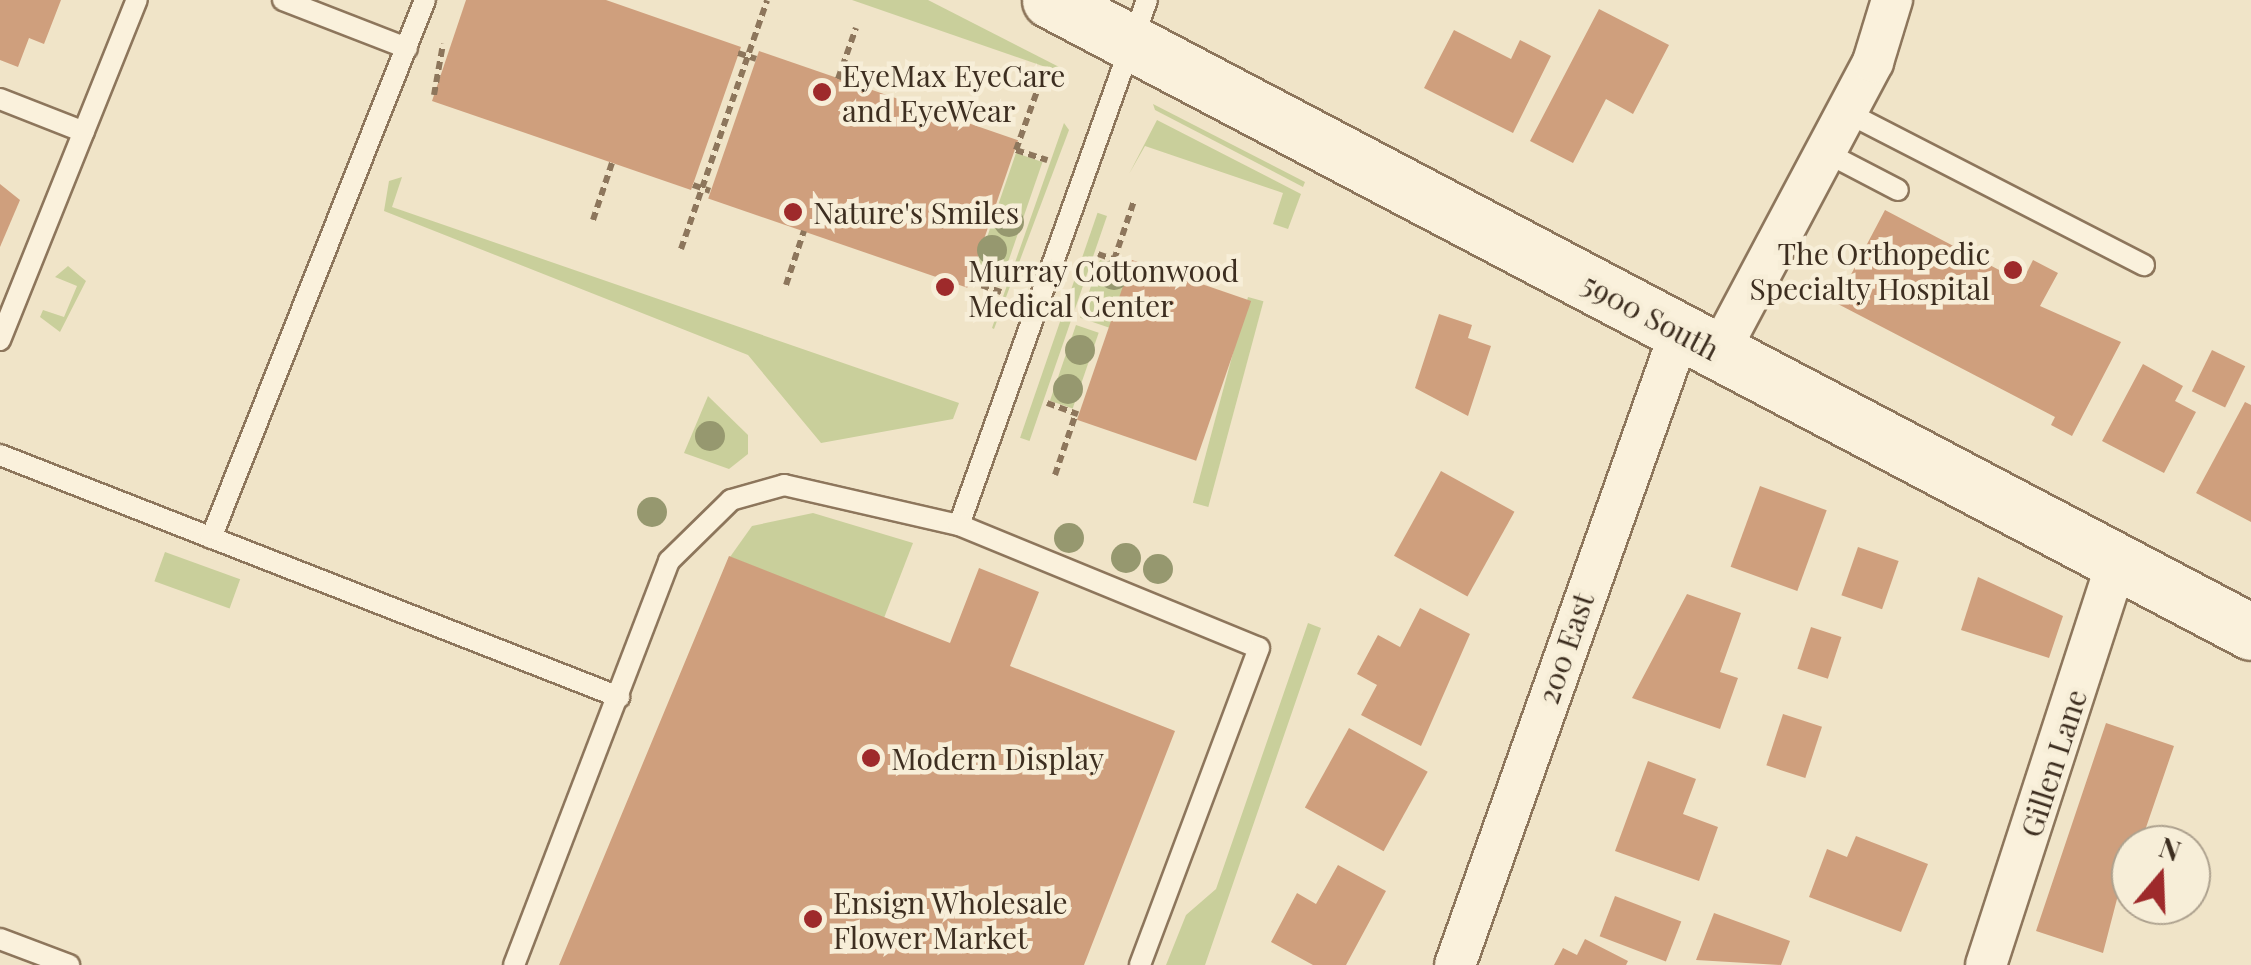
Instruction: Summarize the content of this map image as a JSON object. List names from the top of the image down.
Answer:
{
  "streets": {
    "main road": ["5900 South"],
    "street": ["200 East", "Gillen Lane"]
  },
  "crossings": [
    ["5900 South", "200 East"],
    ["5900 South", "Gillen Lane"]
  ],
  "places": [
    "EyeMax EyeCare and EyeWear",
    "Nature's Smiles",
    "The Orthopedic Specialty Hospital",
    "Murray Cottonwood Medical Center",
    "Modern Display",
    "Ensign Wholesale Flower Market"
  ],
  "north": "top"
}
